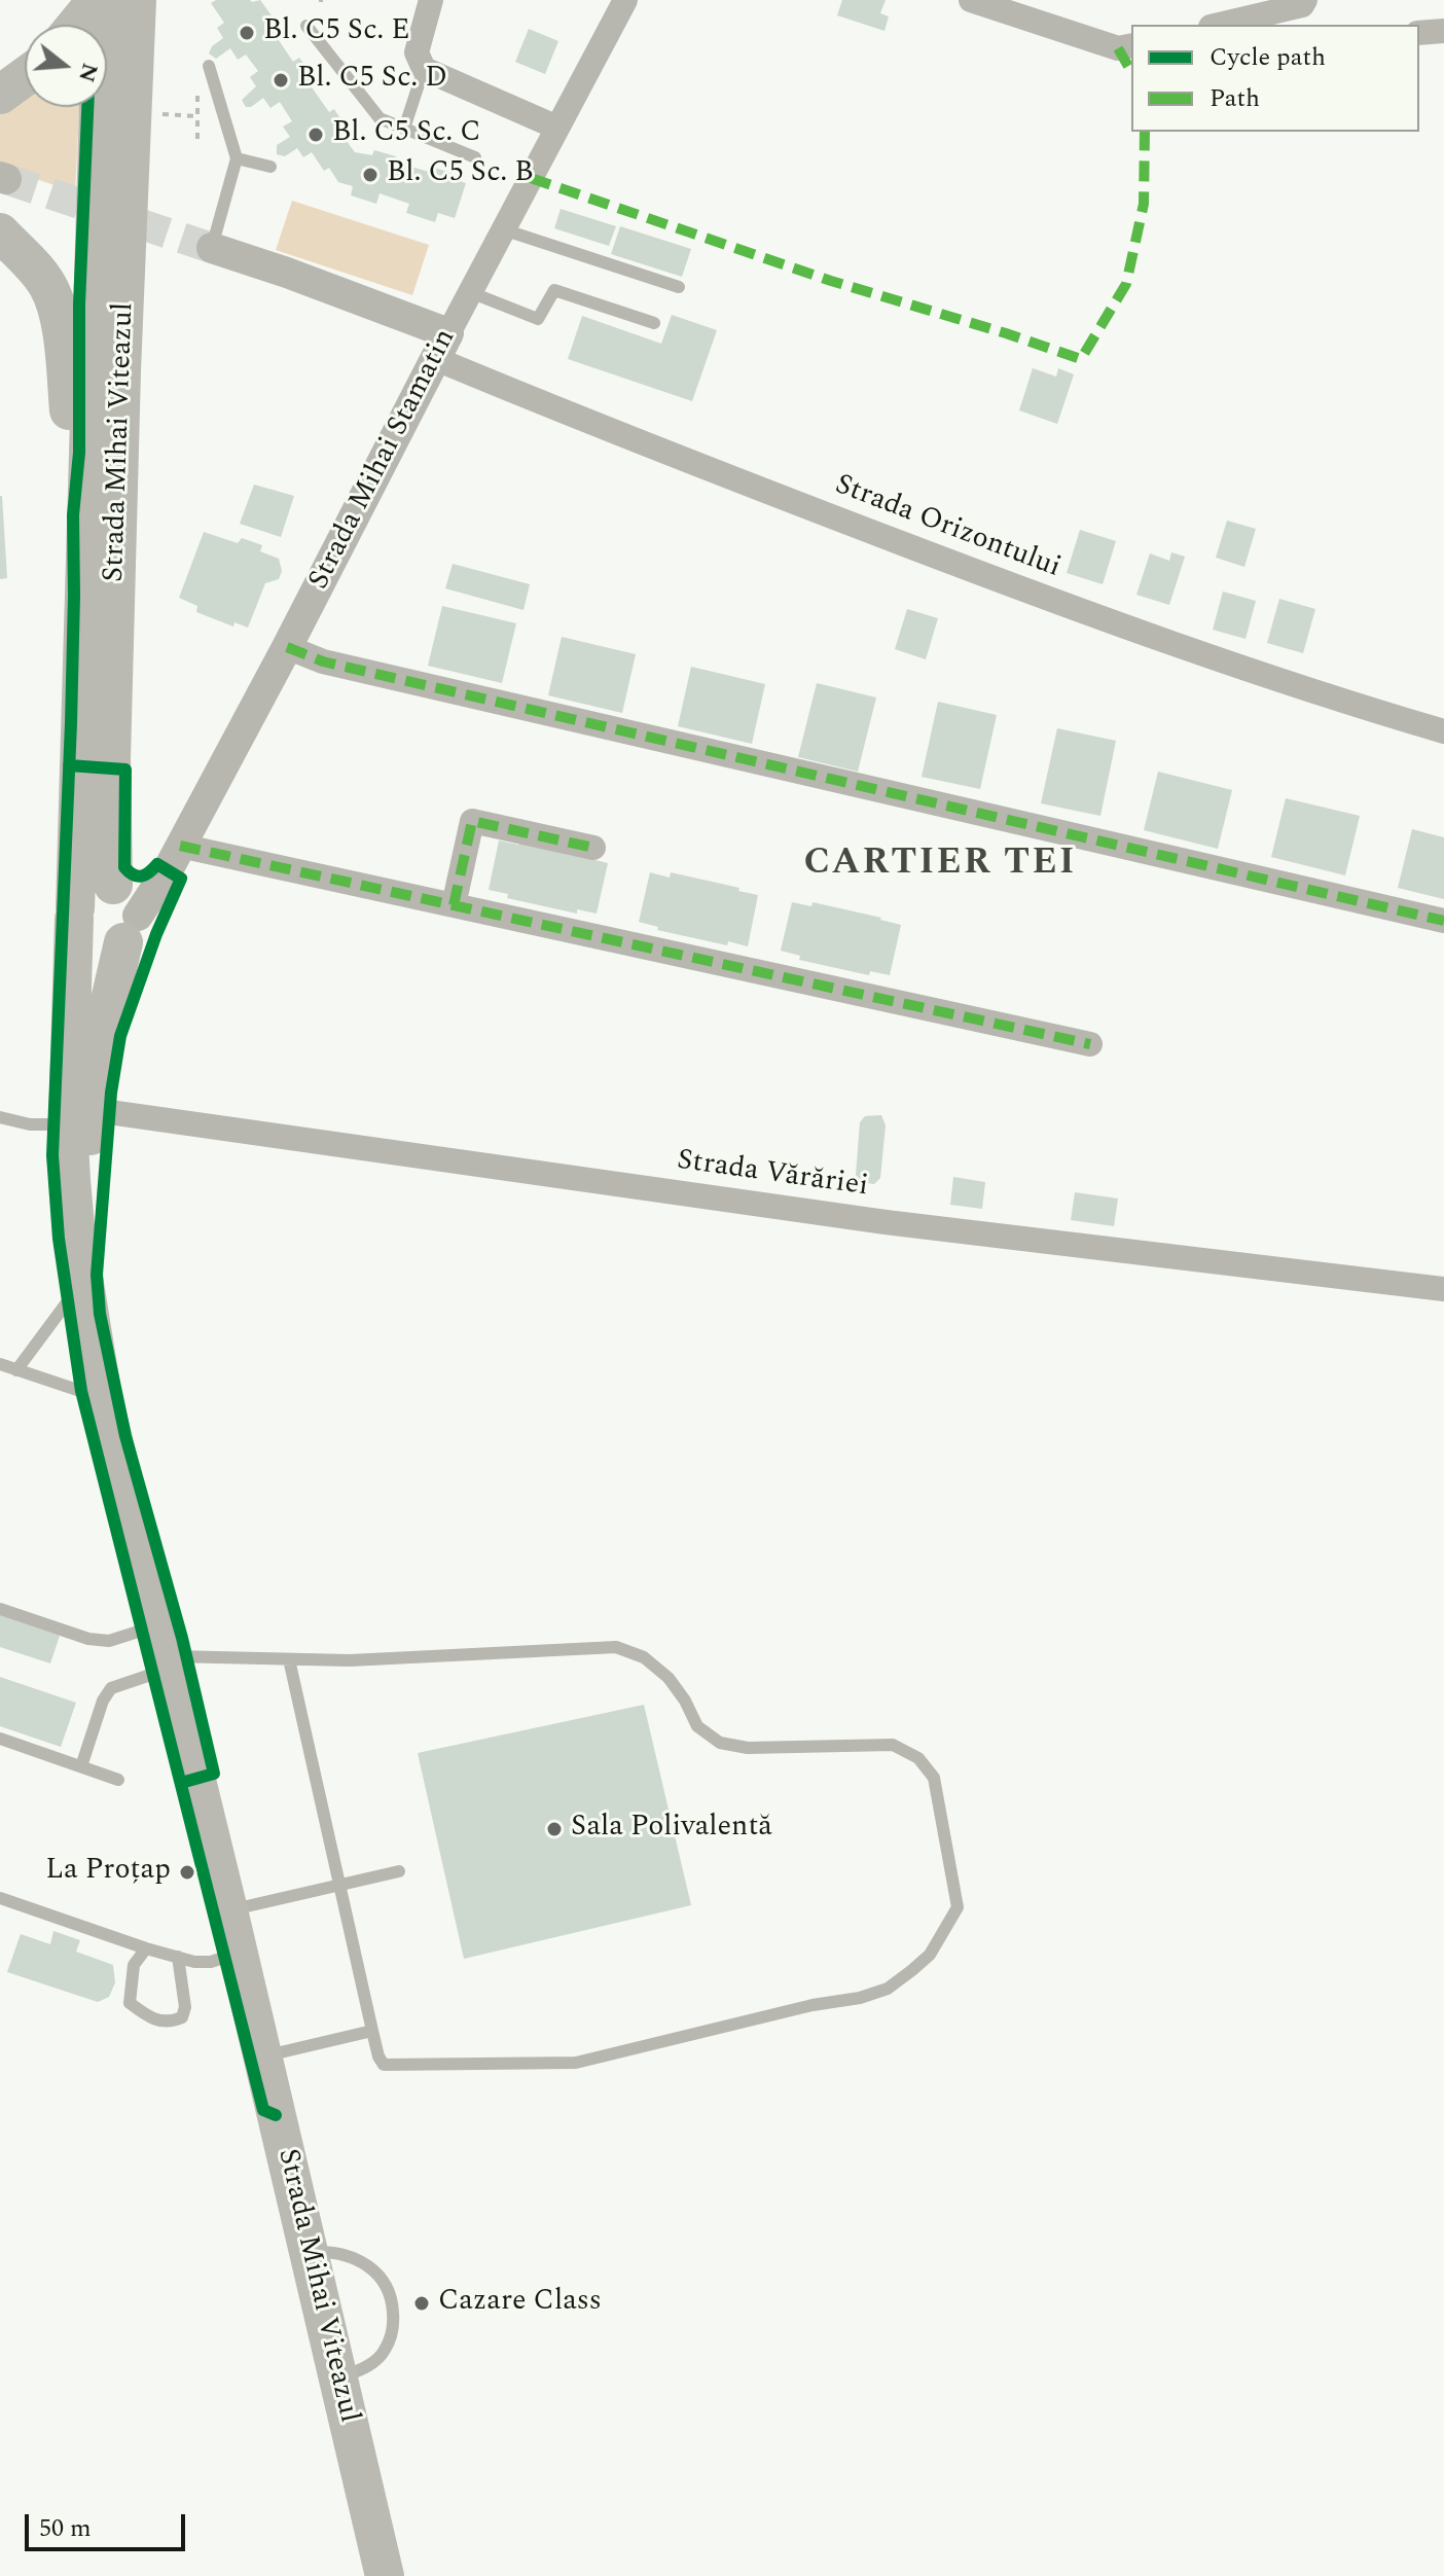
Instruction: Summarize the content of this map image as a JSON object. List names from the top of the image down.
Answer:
{
  "streets": {
    "main road": ["Strada Mihai Viteazul"],
    "street": ["Strada Mihai Stamatin", "Strada Orizontului", "Strada Vărăriei"]
  },
  "crossings": [
    ["Strada Mihai Viteazul", "Strada Mihai Stamatin"],
    ["Strada Mihai Viteazul", "Strada Vărăriei"],
    ["Strada Mihai Stamatin", "Strada Orizontului"]
  ],
  "districts": ["CARTIER TEI"],
  "places": [
    "Bl. C5 Sc. E",
    "Bl. C5 Sc. D",
    "Bl. C5 Sc. C",
    "Bl. C5 Sc. B",
    "Sala Polivalentă",
    "La Proțap",
    "Cazare Class"
  ],
  "legend": ["Cycle path", "Path"],
  "scale_bar": "50 m",
  "north": "right"
}
